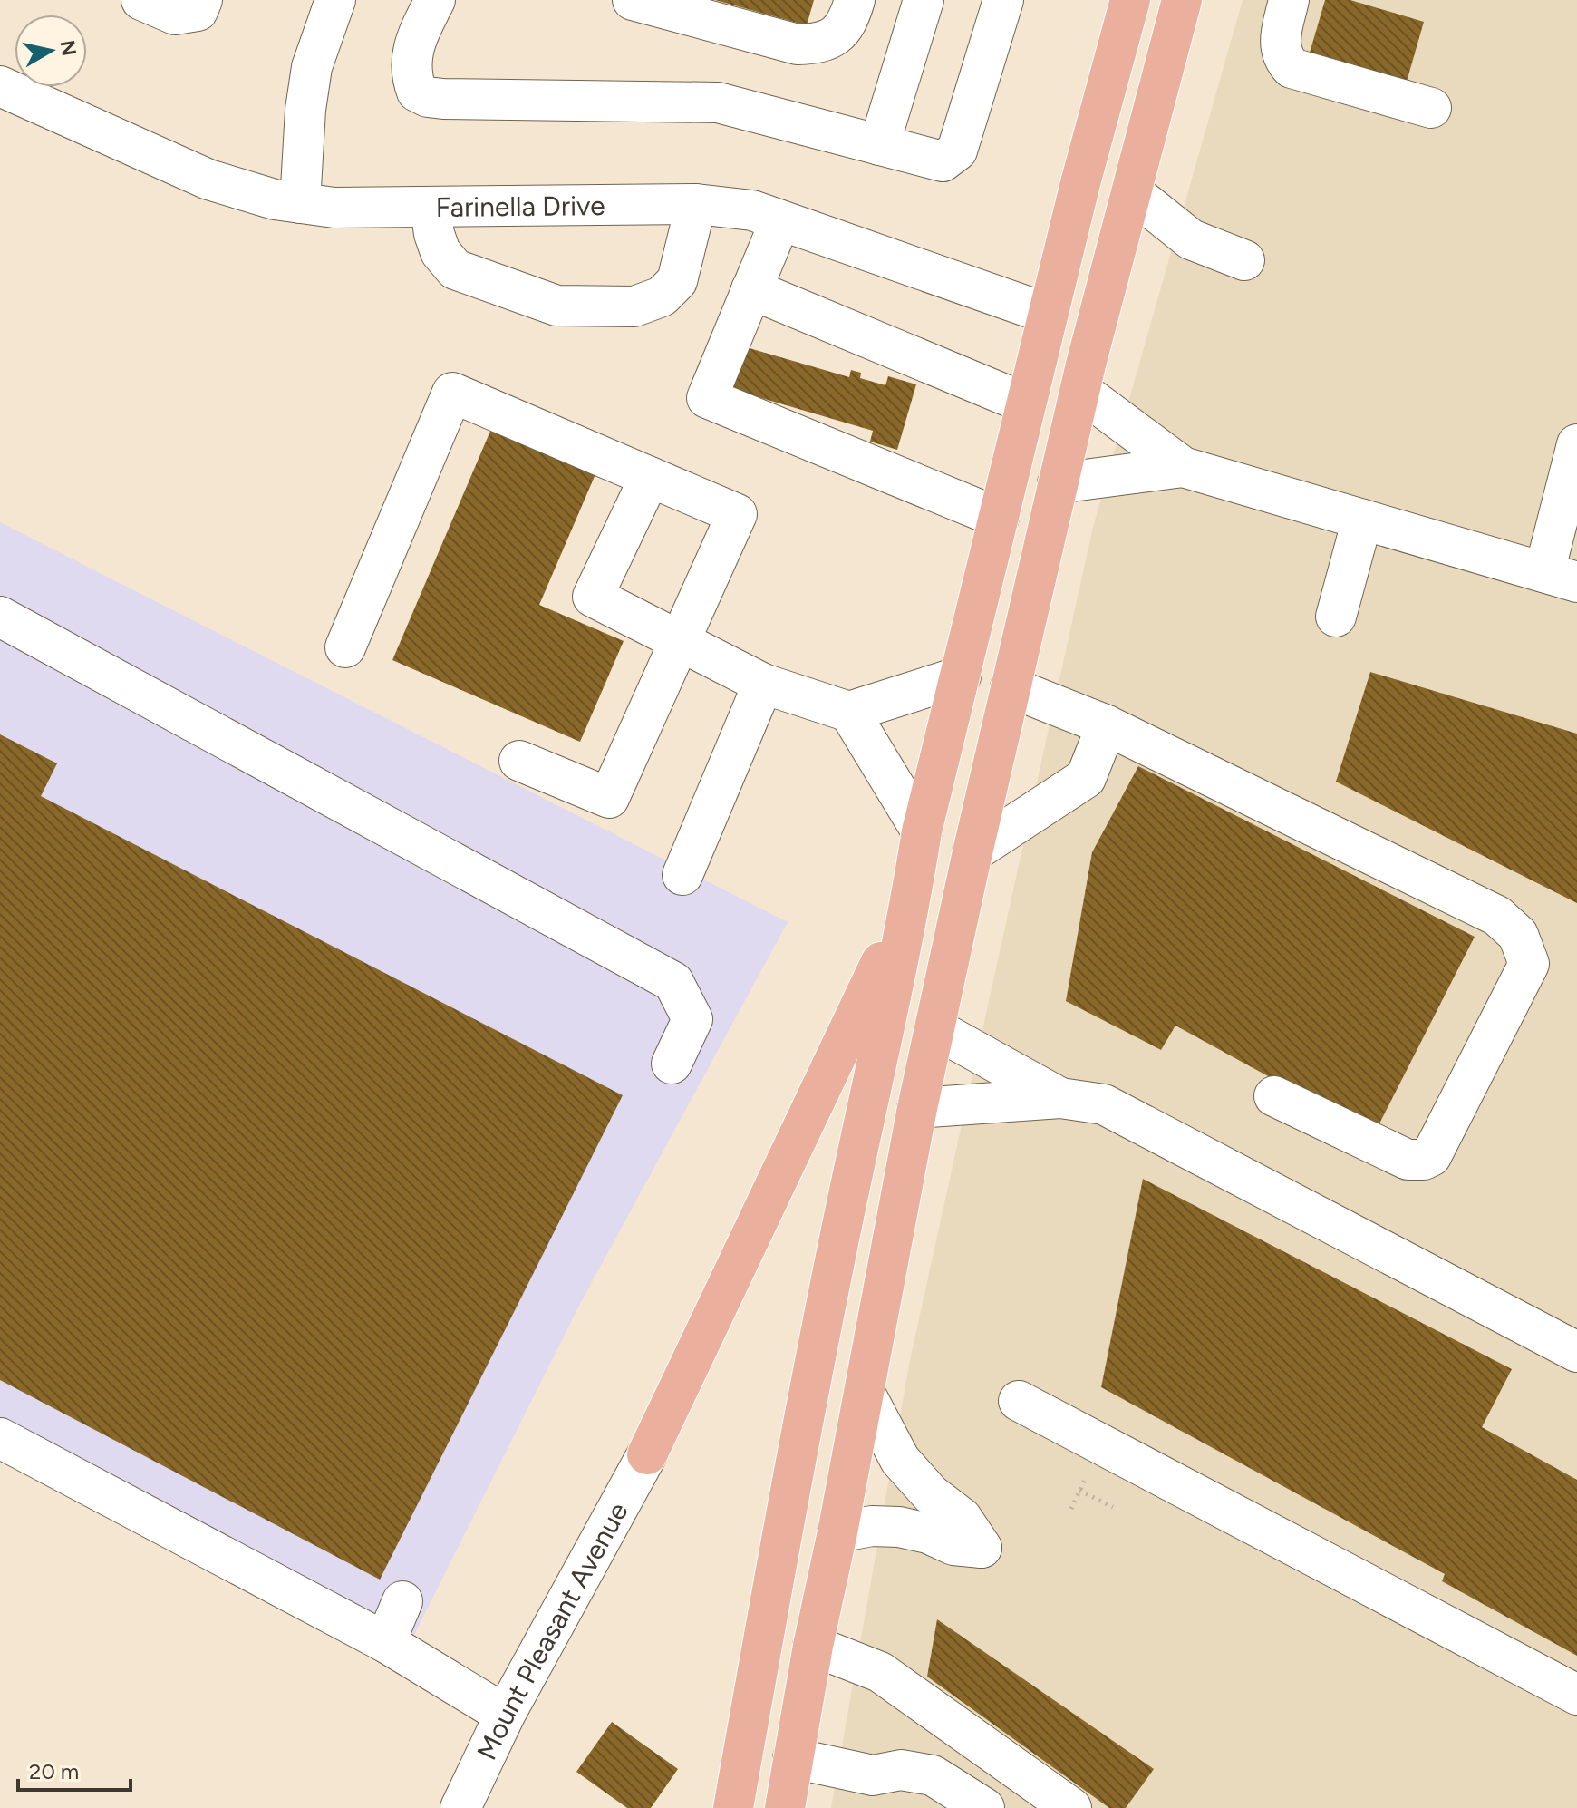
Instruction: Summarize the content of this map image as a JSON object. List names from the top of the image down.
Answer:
{
  "streets": {
    "street": ["Farinella Drive", "Mount Pleasant Avenue"]
  },
  "scale_bar": "20 m",
  "north": "right"
}
